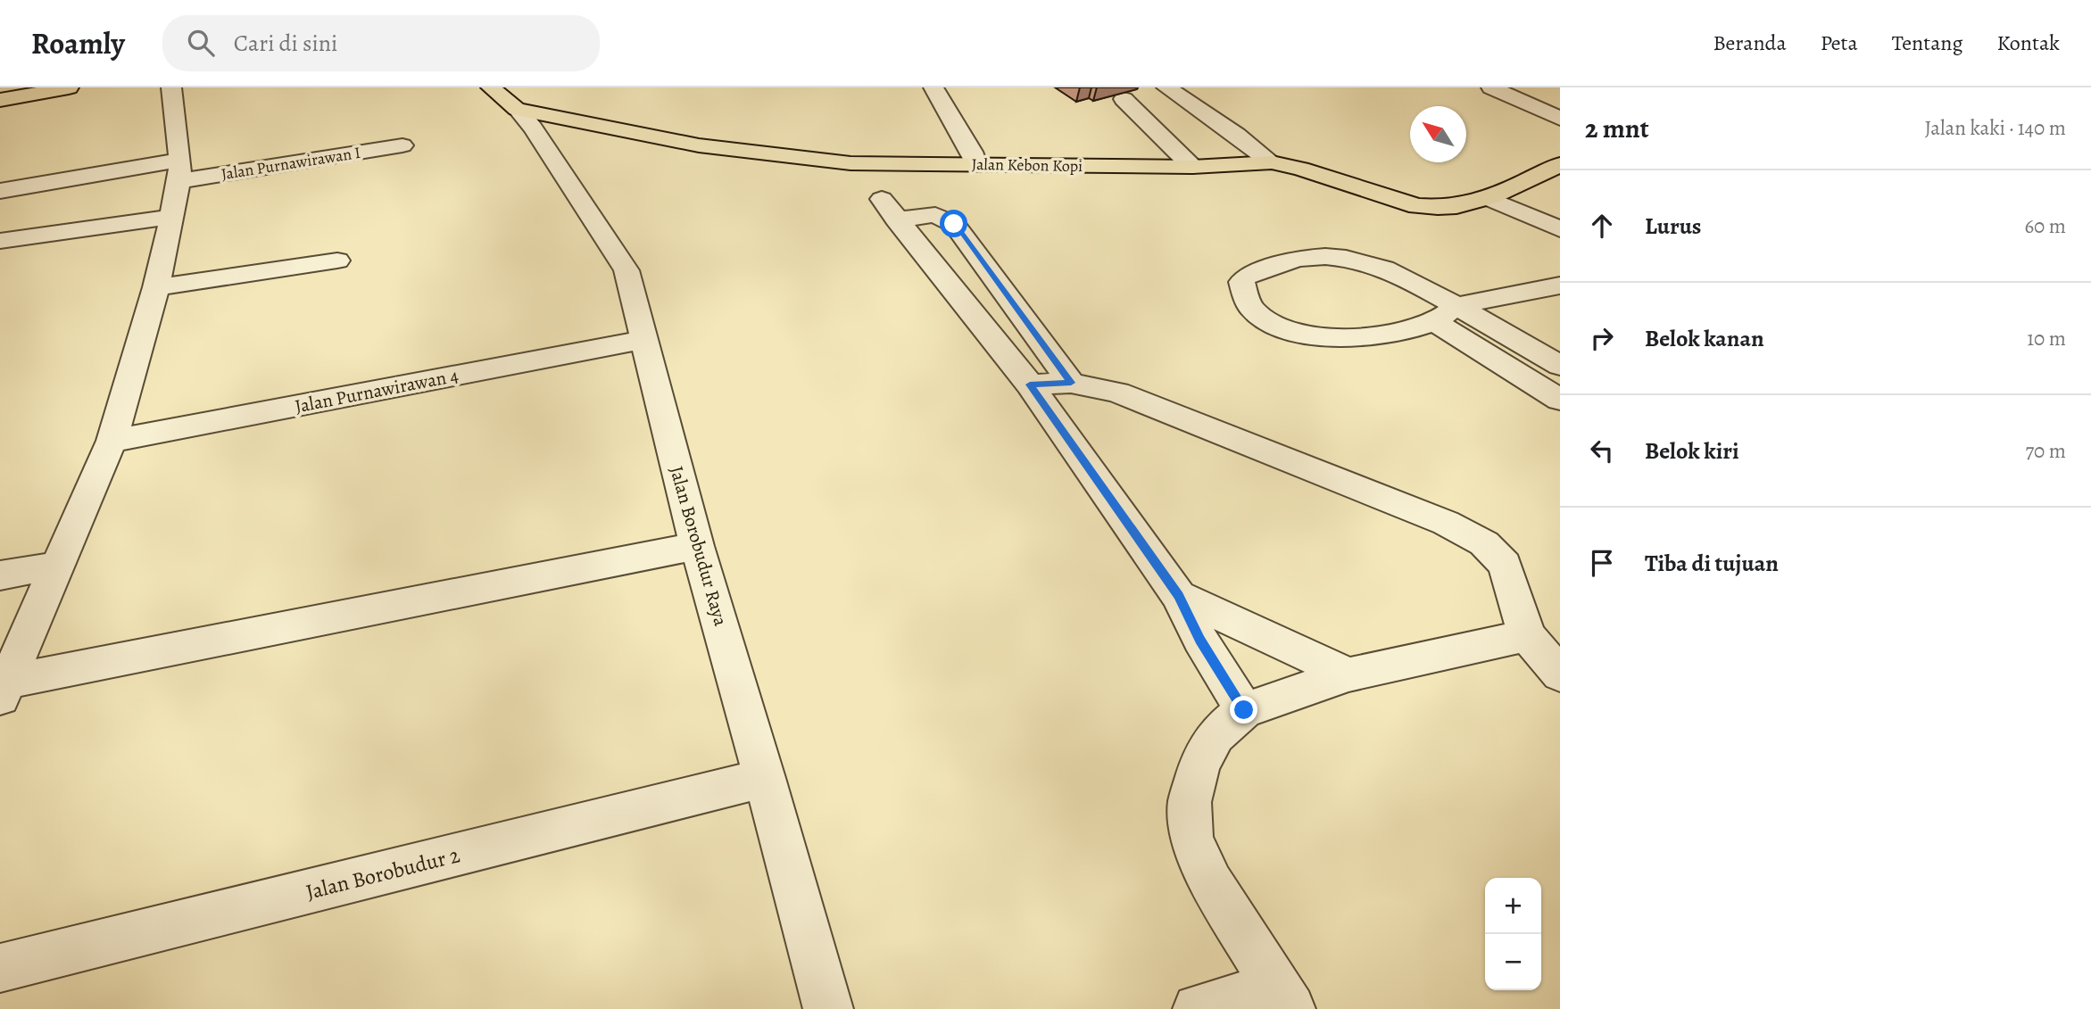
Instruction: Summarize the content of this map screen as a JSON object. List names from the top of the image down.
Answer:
{
  "streets": {
    "main road": ["Jalan Kebon Kopi"],
    "street": [
      "Jalan Purnawirawan I",
      "Jalan Purnawirawan 4",
      "Jalan Borobudur Raya",
      "Jalan Borobudur 2"
    ]
  },
  "crossings": [
    ["Jalan Kebon Kopi", "Jalan Borobudur Raya"],
    ["Jalan Purnawirawan 4", "Jalan Borobudur Raya"],
    ["Jalan Borobudur Raya", "Jalan Borobudur 2"]
  ],
  "north": "top left",
  "page": {
    "header": "Roamly",
    "search": "Cari di sini",
    "nav": [
      "Beranda",
      "Peta",
      "Tentang",
      "Kontak"
    ],
    "heading": ["2 mnt", "Jalan kaki · 140 m"],
    "list": [
      ["Lurus", "60 m"],
      ["Belok kanan", "10 m"],
      ["Belok kiri", "70 m"],
      "Tiba di tujuan"
    ],
    "map_buttons": ["+", "−"]
  }
}
